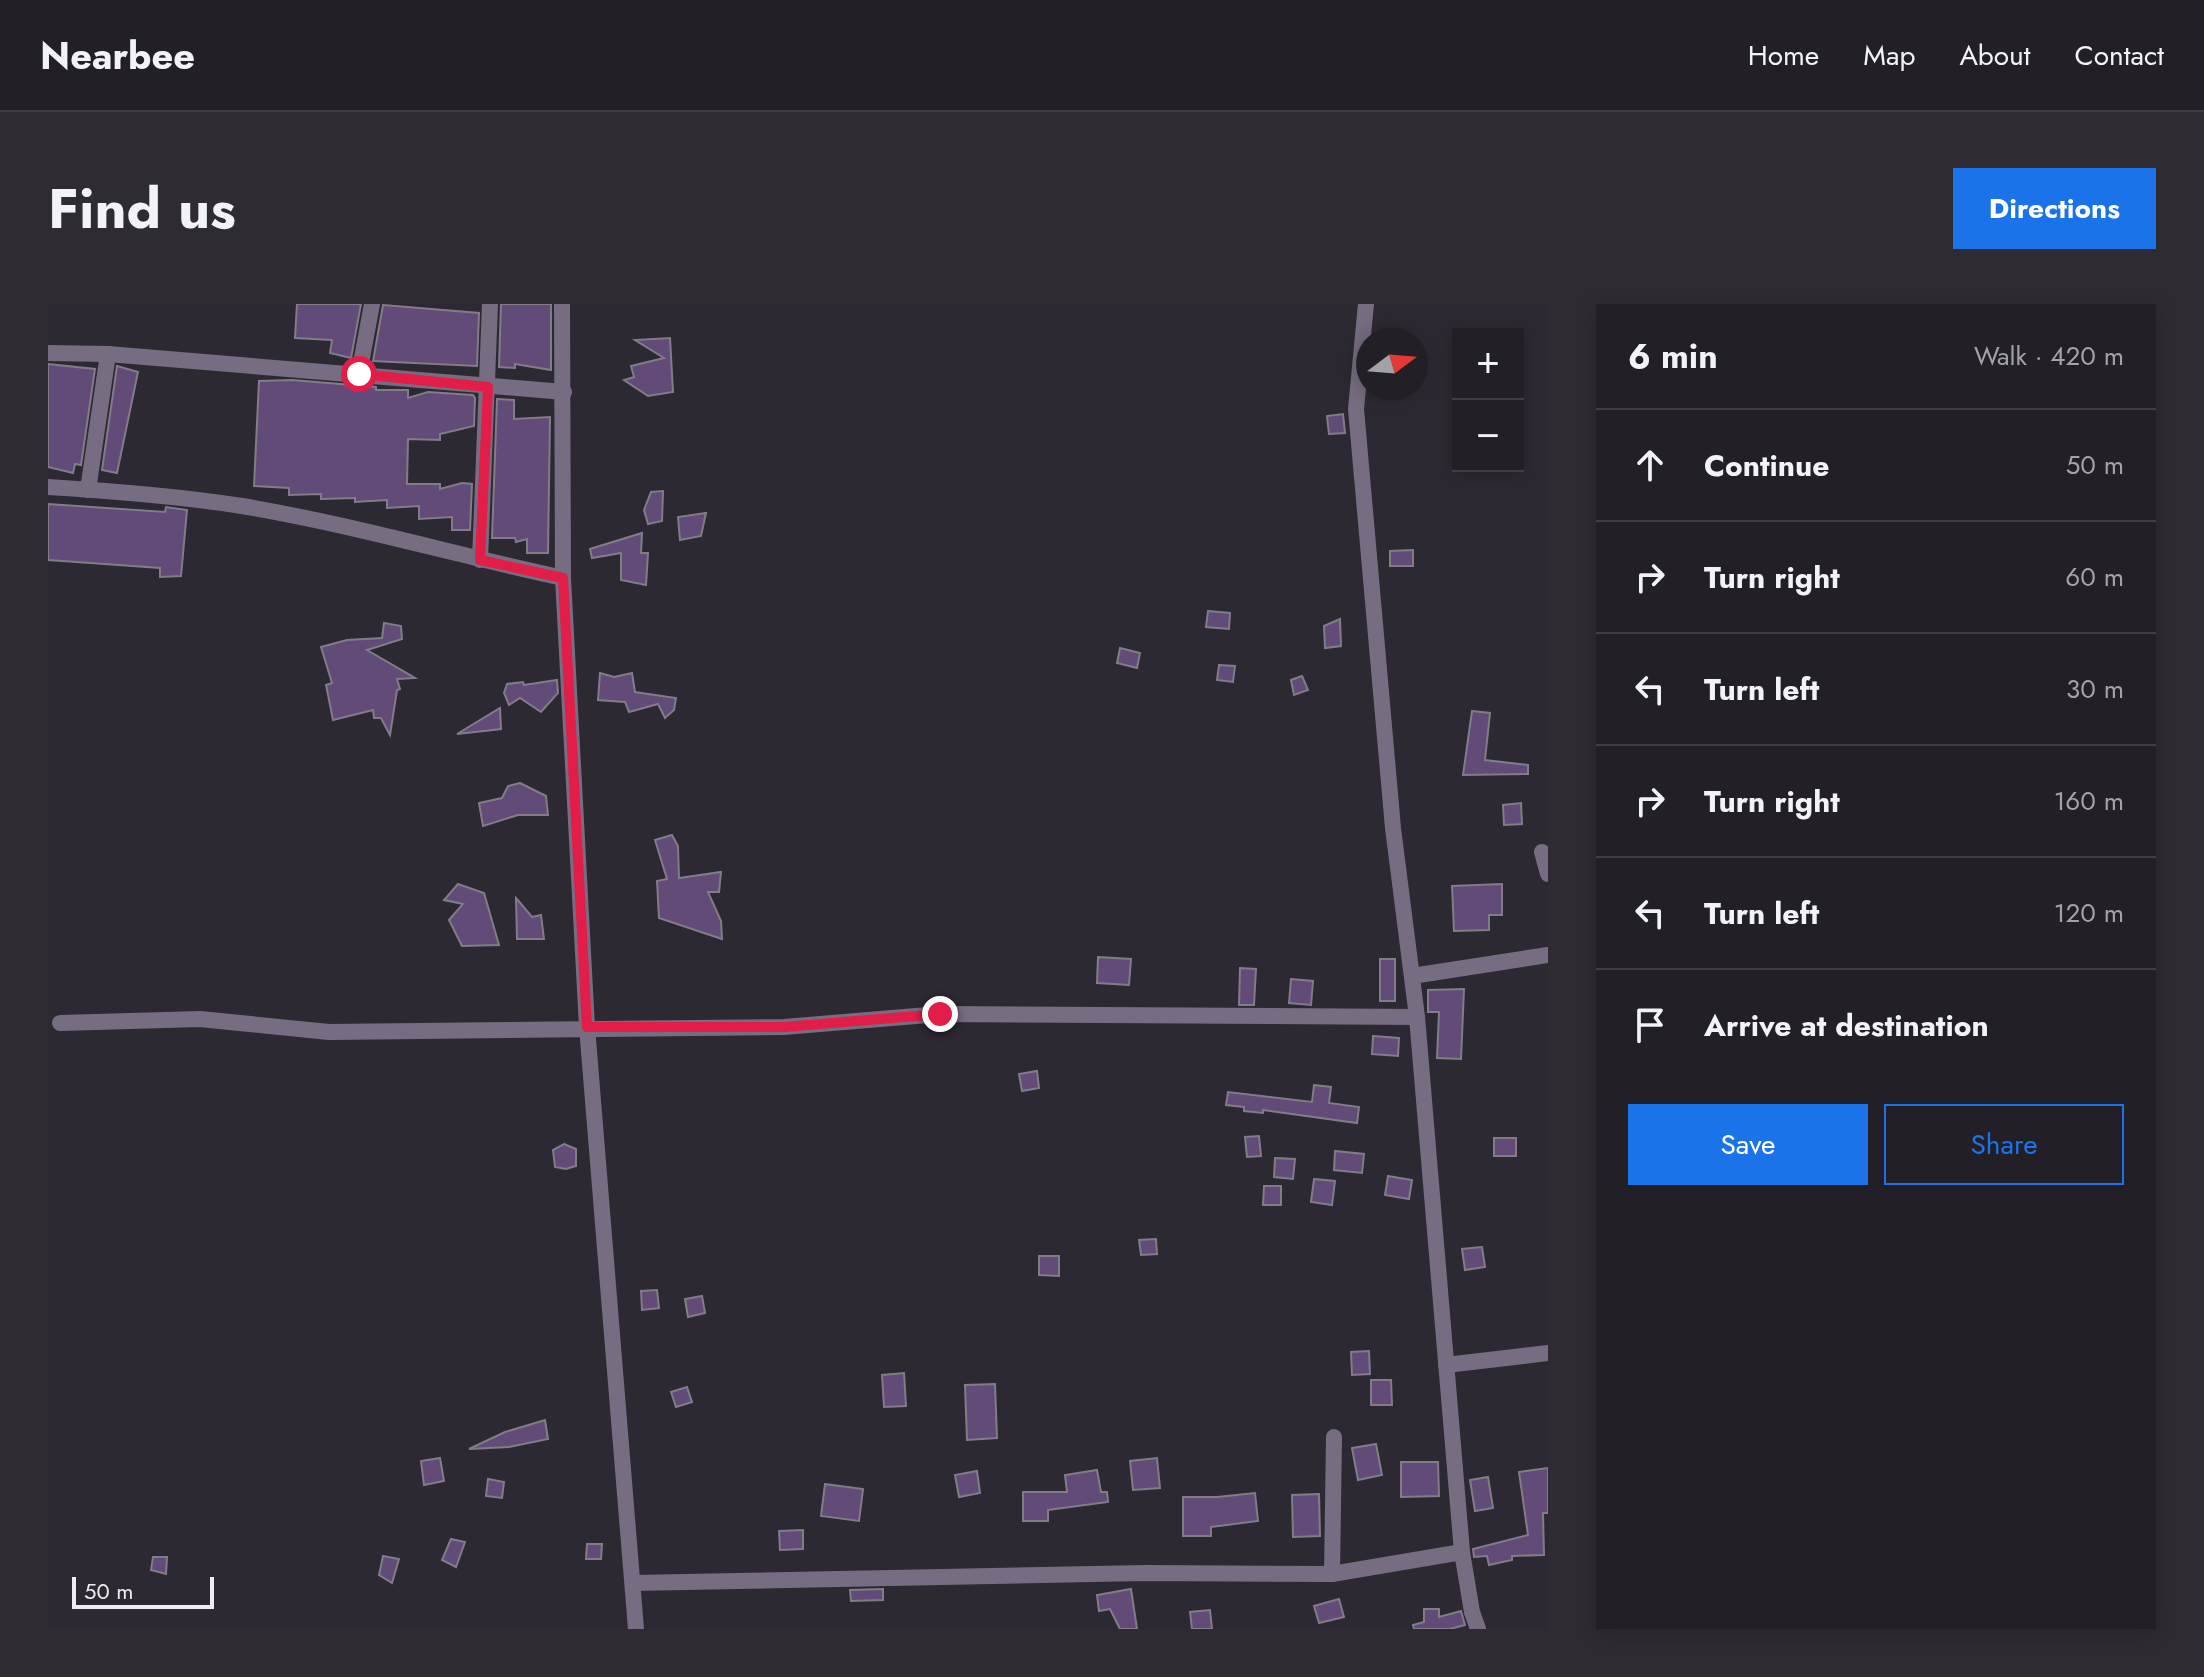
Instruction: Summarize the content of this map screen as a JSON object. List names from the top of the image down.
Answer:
{
  "scale_bar": "50 m",
  "north": "right",
  "page": {
    "header": "Nearbee",
    "nav": [
      "Home",
      "Map",
      "About",
      "Contact"
    ],
    "title": "Find us",
    "buttons": [
      "Directions",
      ["Save", "Share"]
    ],
    "heading": ["6 min", "Walk · 420 m"],
    "map_buttons": ["+", "−"],
    "list": [
      ["Continue", "50 m"],
      ["Turn right", "60 m"],
      ["Turn left", "30 m"],
      ["Turn right", "160 m"],
      ["Turn left", "120 m"],
      "Arrive at destination"
    ],
    "scale": "50 m"
  }
}
